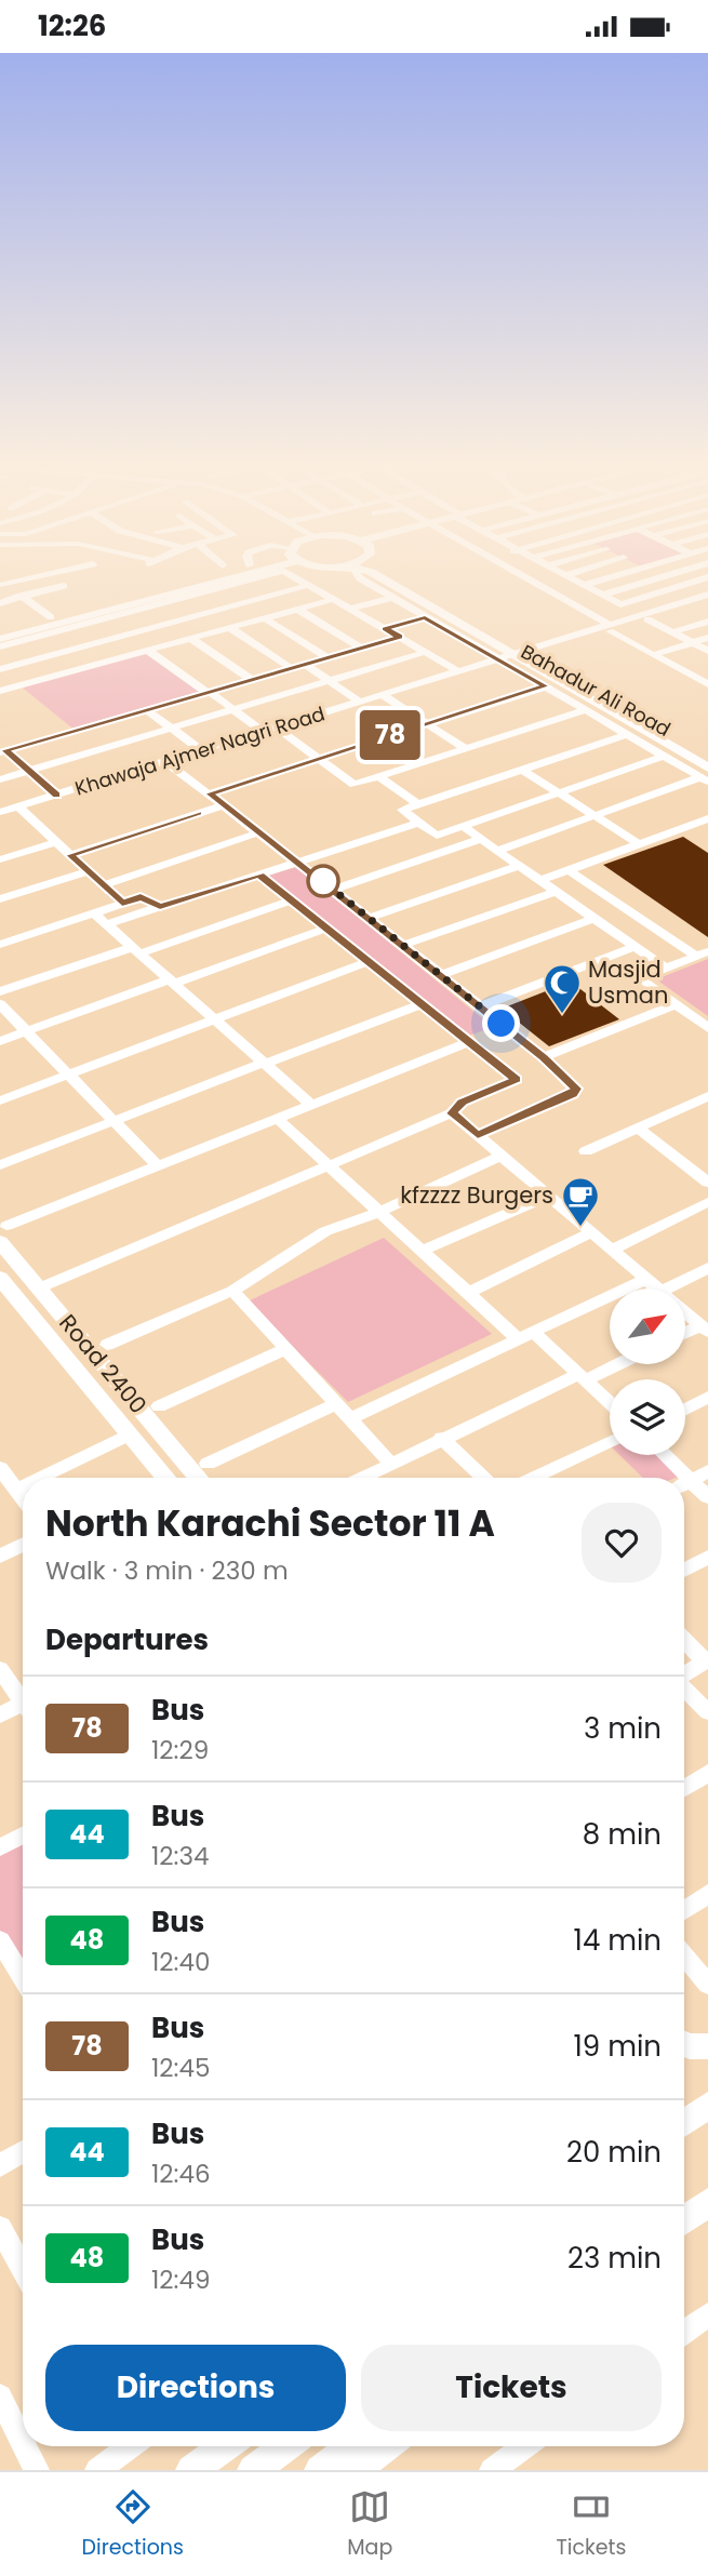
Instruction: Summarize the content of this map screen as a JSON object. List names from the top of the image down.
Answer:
{
  "streets": {
    "main road": ["Bahadur Ali Road", "Road 2400"],
    "street": ["Khawaja Ajmer Nagri Road"]
  },
  "crossings": [
    ["Bahadur Ali Road", "Khawaja Ajmer Nagri Road"]
  ],
  "places": {
    "mosque": ["Masjid Usman"],
    "cafe": ["kfzzzz Burgers"]
  },
  "lines": ["bus line 78"],
  "north": "top right",
  "page": {
    "status": "12:26",
    "on_map": "78",
    "heading": [
      ["North Karachi Sector 11 A", "Walk · 3 min · 230 m"],
      "Departures"
    ],
    "list": [
      {
        "mark": "78",
        "name": "Bus",
        "note": "12:29",
        "value": "3 min"
      },
      {
        "mark": "44",
        "name": "Bus",
        "note": "12:34",
        "value": "8 min"
      },
      {
        "mark": "48",
        "name": "Bus",
        "note": "12:40",
        "value": "14 min"
      },
      {
        "mark": "78",
        "name": "Bus",
        "note": "12:45",
        "value": "19 min"
      },
      {
        "mark": "44",
        "name": "Bus",
        "note": "12:46",
        "value": "20 min"
      },
      {
        "mark": "48",
        "name": "Bus",
        "note": "12:49",
        "value": "23 min"
      }
    ],
    "buttons": ["Directions", "Tickets"],
    "tabs": ["Directions", "Map", "Tickets"]
  }
}
